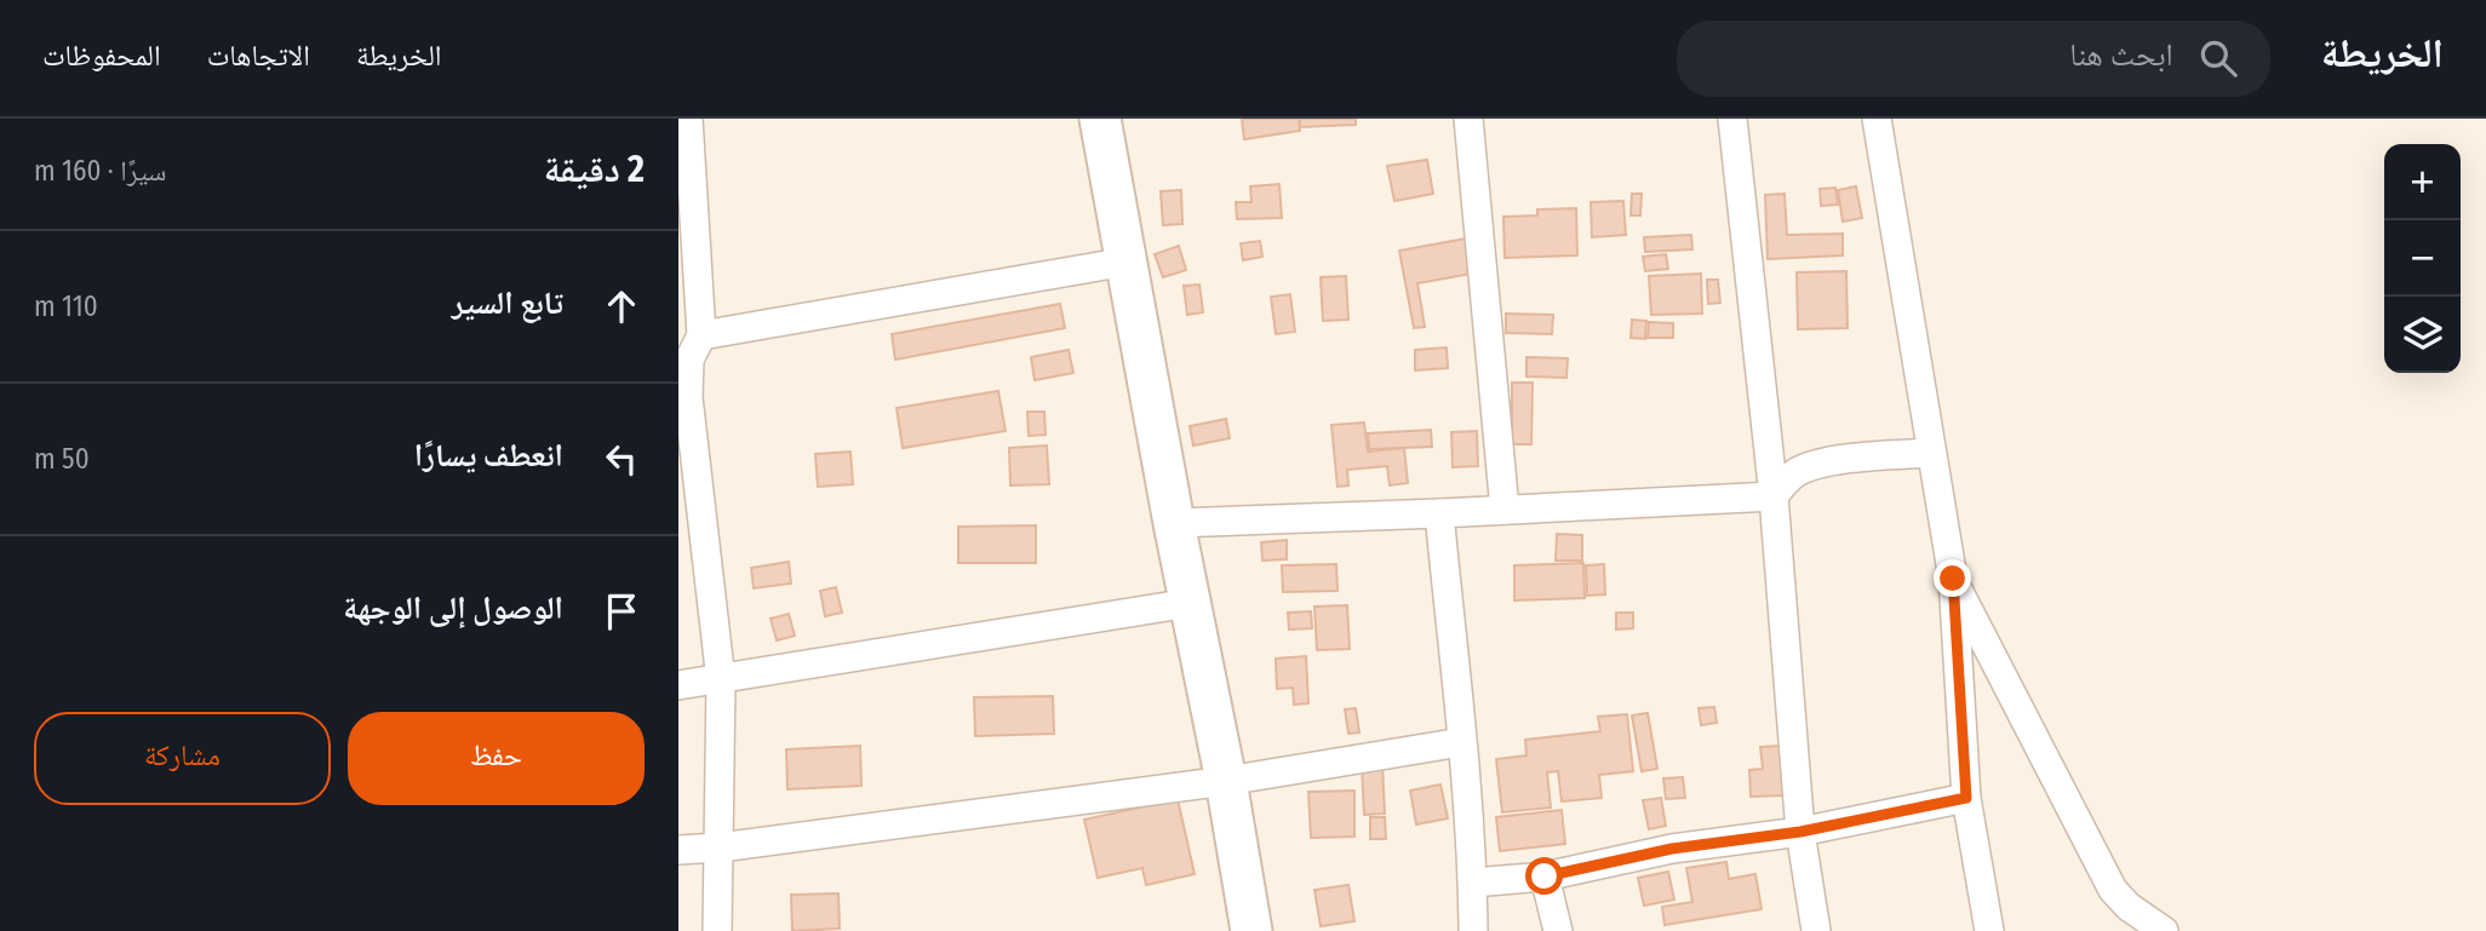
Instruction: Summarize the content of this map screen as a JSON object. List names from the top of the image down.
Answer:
{
  "page": {
    "header": "الخريطة",
    "search": "ابحث هنا",
    "nav": ["الخريطة", "الاتجاهات", "المحفوظات"],
    "heading": ["2 دقيقة", "سيرًا · 160 m"],
    "map_buttons": ["+", "−"],
    "list": [
      ["تابع السير", "110 m"],
      ["انعطف يسارًا", "50 m"],
      "الوصول إلى الوجهة"
    ],
    "buttons": ["حفظ", "مشاركة"]
  }
}
